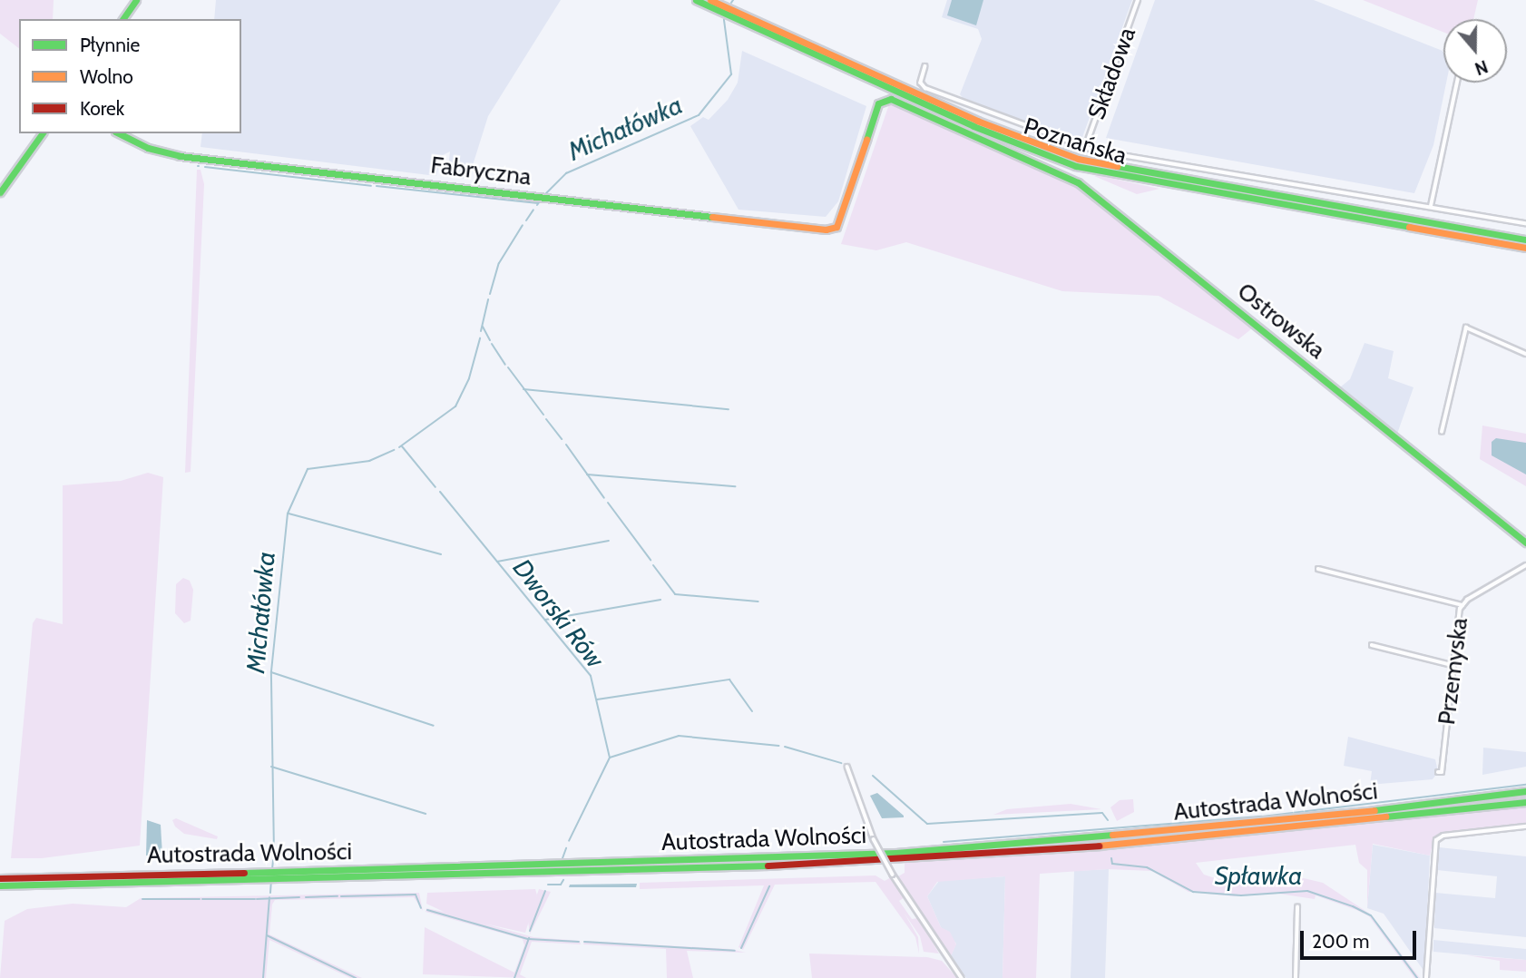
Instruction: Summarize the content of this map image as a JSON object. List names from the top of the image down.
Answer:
{
  "streets": {
    "main road": [
      "Poznańska",
      "Fabryczna",
      "Ostrowska",
      "Autostrada Wolności"
    ],
    "street": ["Składowa", "Przemyska"]
  },
  "crossings": [
    ["Fabryczna", "Ostrowska"]
  ],
  "water": ["Michałówka", "Dworski Rów", "Spławka"],
  "legend": ["Płynnie", "Wolno", "Korek"],
  "scale_bar": "200 m",
  "north": "bottom"
}
